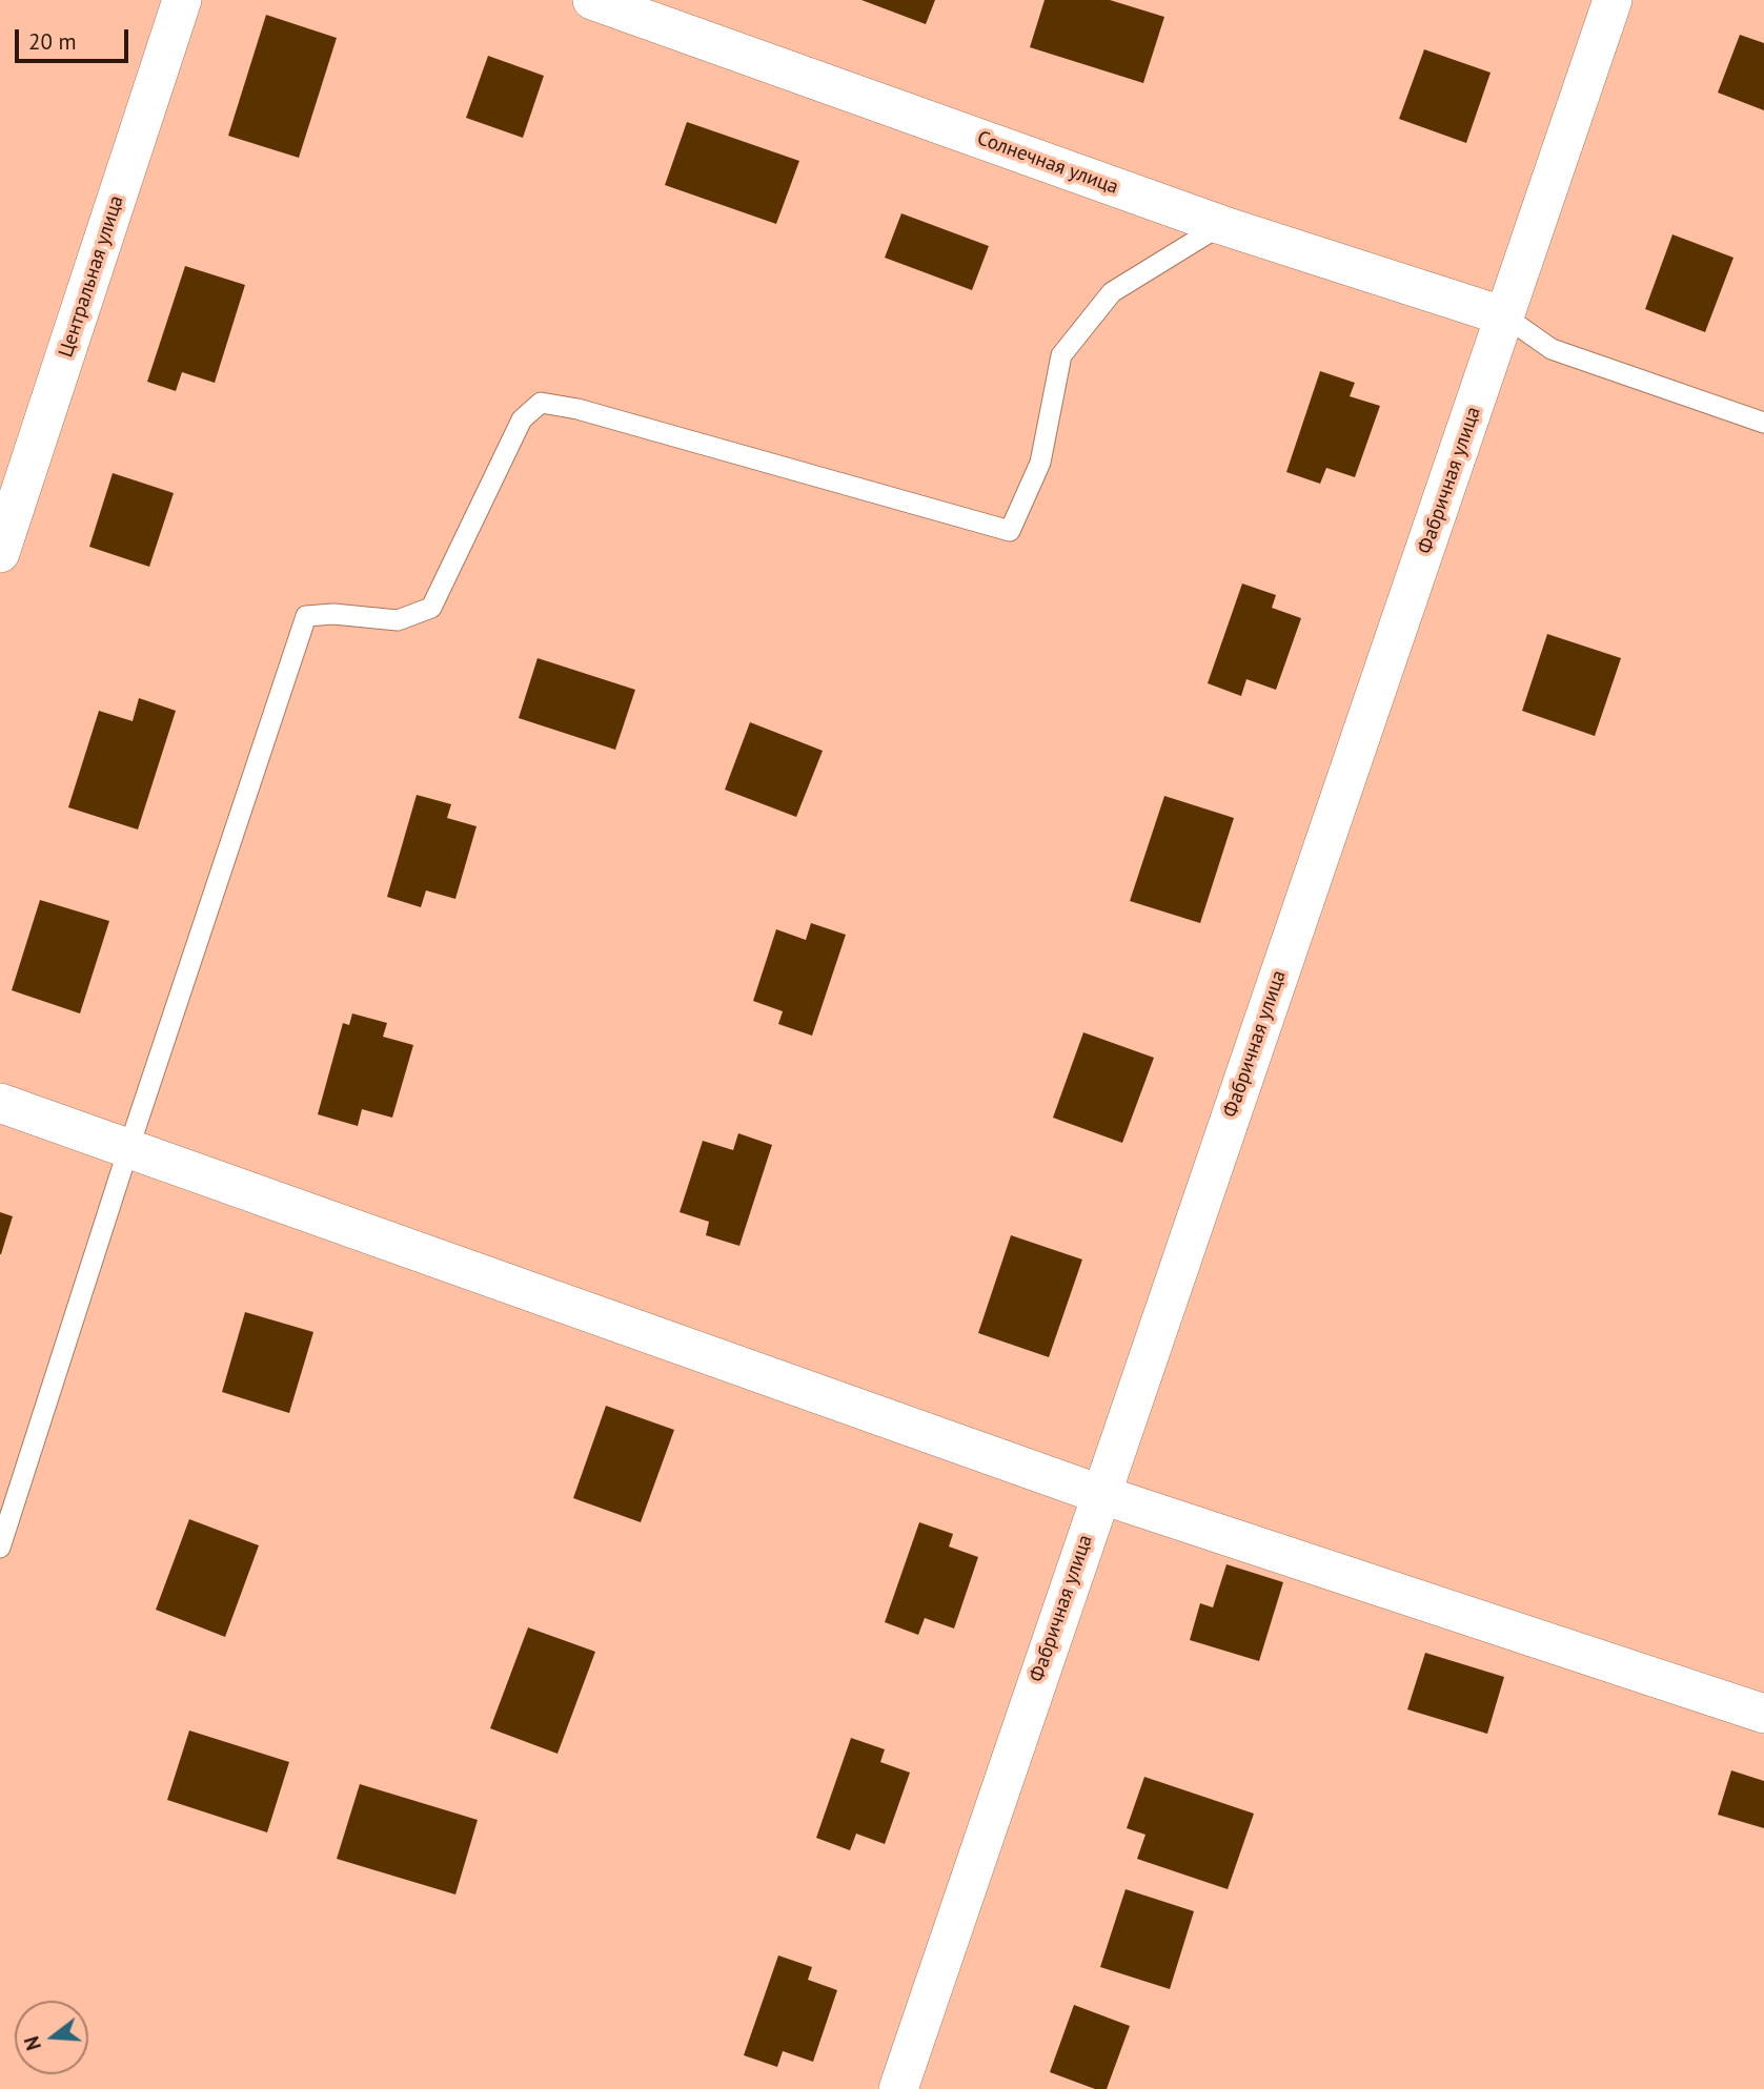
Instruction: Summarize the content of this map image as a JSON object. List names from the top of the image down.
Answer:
{
  "streets": {
    "street": ["Солнечная улица", "Центральная улица", "Фабричная улица"]
  },
  "crossings": [
    ["Солнечная улица", "Фабричная улица"]
  ],
  "scale_bar": "20 m",
  "north": "left"
}
